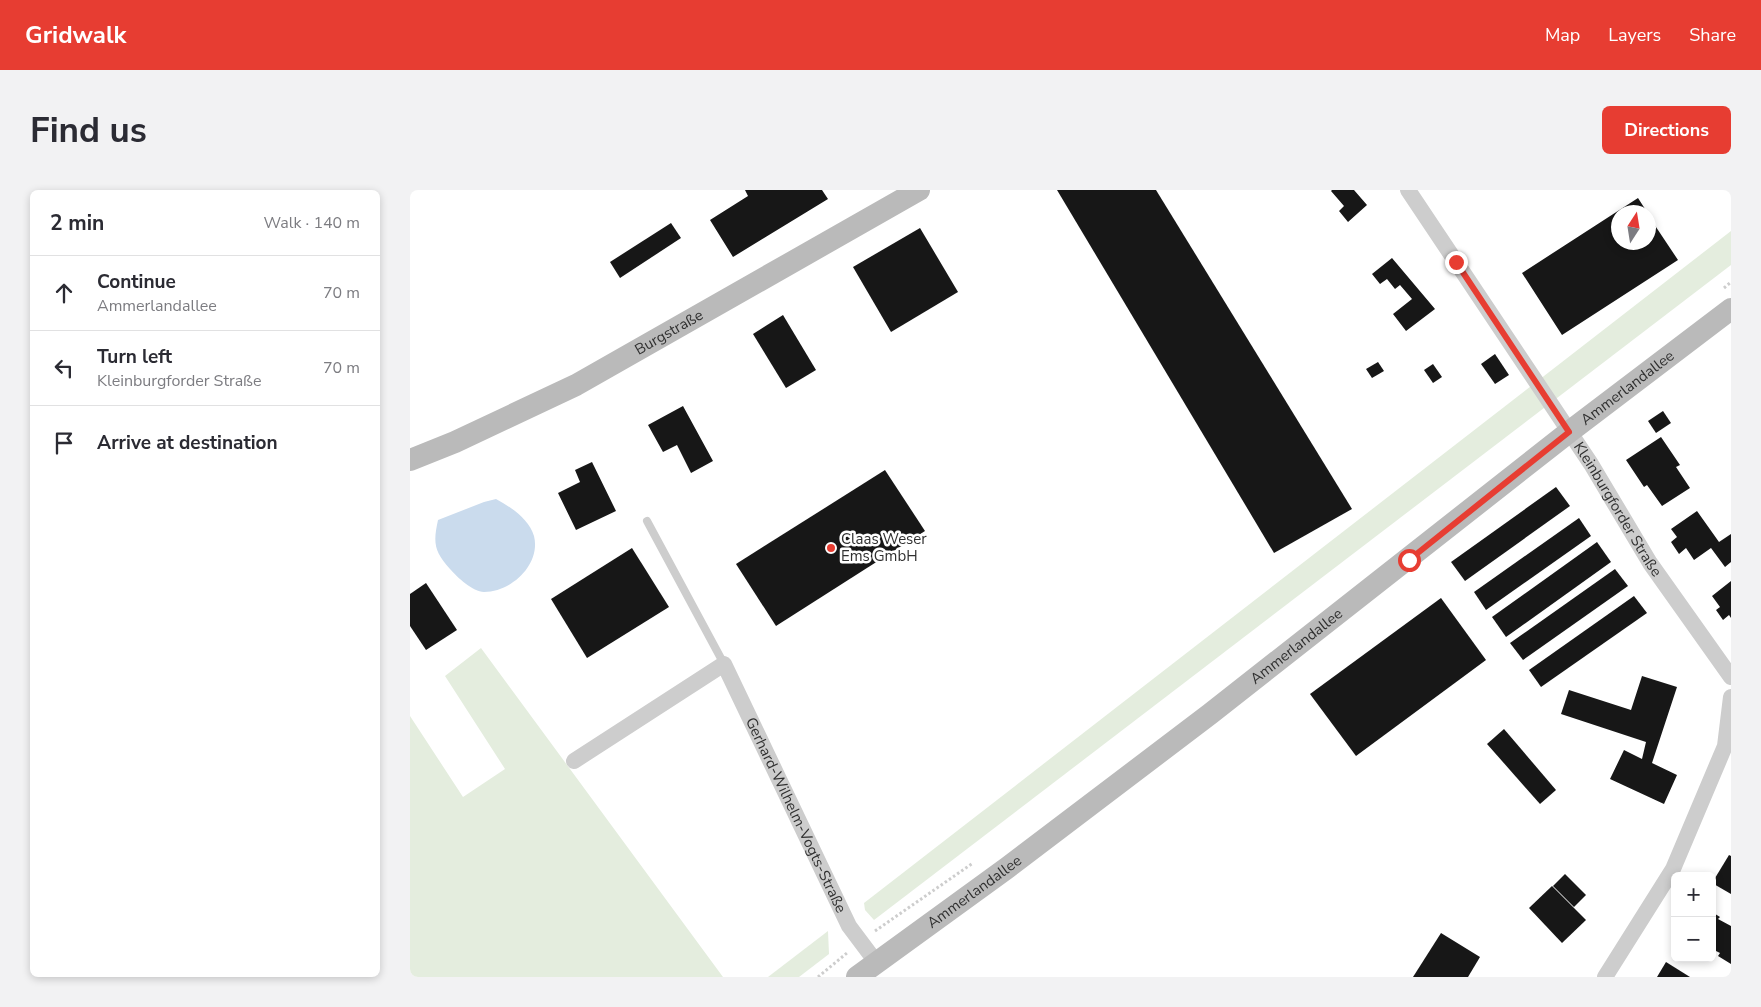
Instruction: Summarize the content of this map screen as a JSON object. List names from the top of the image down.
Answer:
{
  "streets": {
    "main road": ["Burgstraße", "Ammerlandallee"],
    "street": ["Kleinburgforder Straße", "Gerhard-Wilhelm-Vogts-Straße"]
  },
  "crossings": [
    ["Ammerlandallee", "Kleinburgforder Straße"],
    ["Ammerlandallee", "Gerhard-Wilhelm-Vogts-Straße"]
  ],
  "places": ["Claas Weser Ems GmbH"],
  "north": "top",
  "page": {
    "header": "Gridwalk",
    "nav": ["Map", "Layers", "Share"],
    "buttons": "Directions",
    "title": "Find us",
    "heading": ["2 min", "Walk · 140 m"],
    "list": [
      ["Continue", "Ammerlandallee", "70 m"],
      ["Turn left", "Kleinburgforder Straße", "70 m"],
      "Arrive at destination"
    ],
    "map_buttons": ["+", "−"]
  }
}
